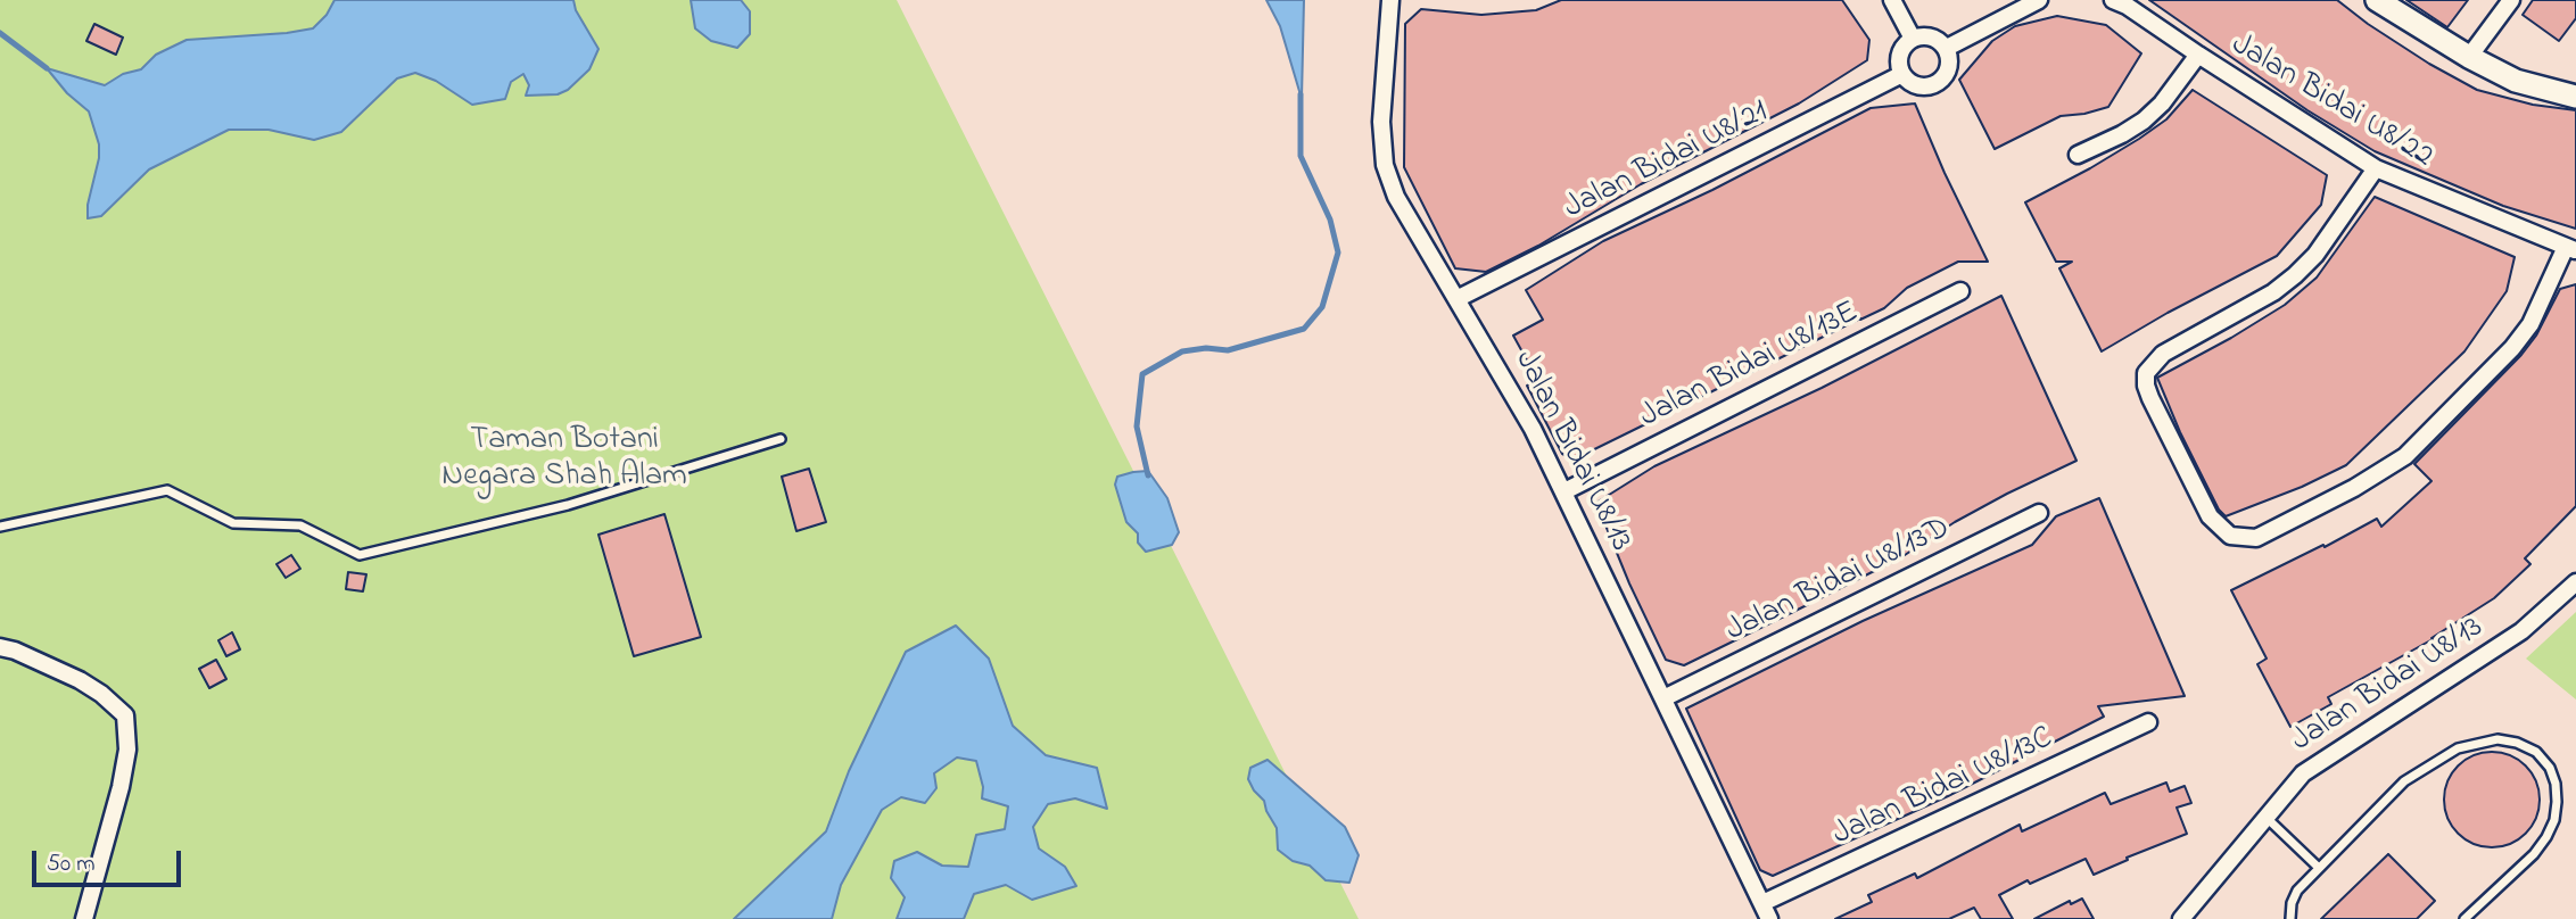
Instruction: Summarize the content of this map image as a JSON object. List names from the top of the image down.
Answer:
{
  "streets": {
    "street": [
      "Jalan Bidai U8/22",
      "Jalan Bidai U8/21",
      "Jalan Bidai U8/13E",
      "Jalan Bidai U8/13",
      "Jalan Bidai U8/13D",
      "Jalan Bidai U8/13C"
    ]
  },
  "crossings": [
    ["Jalan Bidai U8/21", "Jalan Bidai U8/13"],
    ["Jalan Bidai U8/13E", "Jalan Bidai U8/13"],
    ["Jalan Bidai U8/13", "Jalan Bidai U8/13D"],
    ["Jalan Bidai U8/13", "Jalan Bidai U8/13C"]
  ],
  "parks": ["Taman Botani Negara Shah Alam"],
  "scale_bar": "50 m"
}
